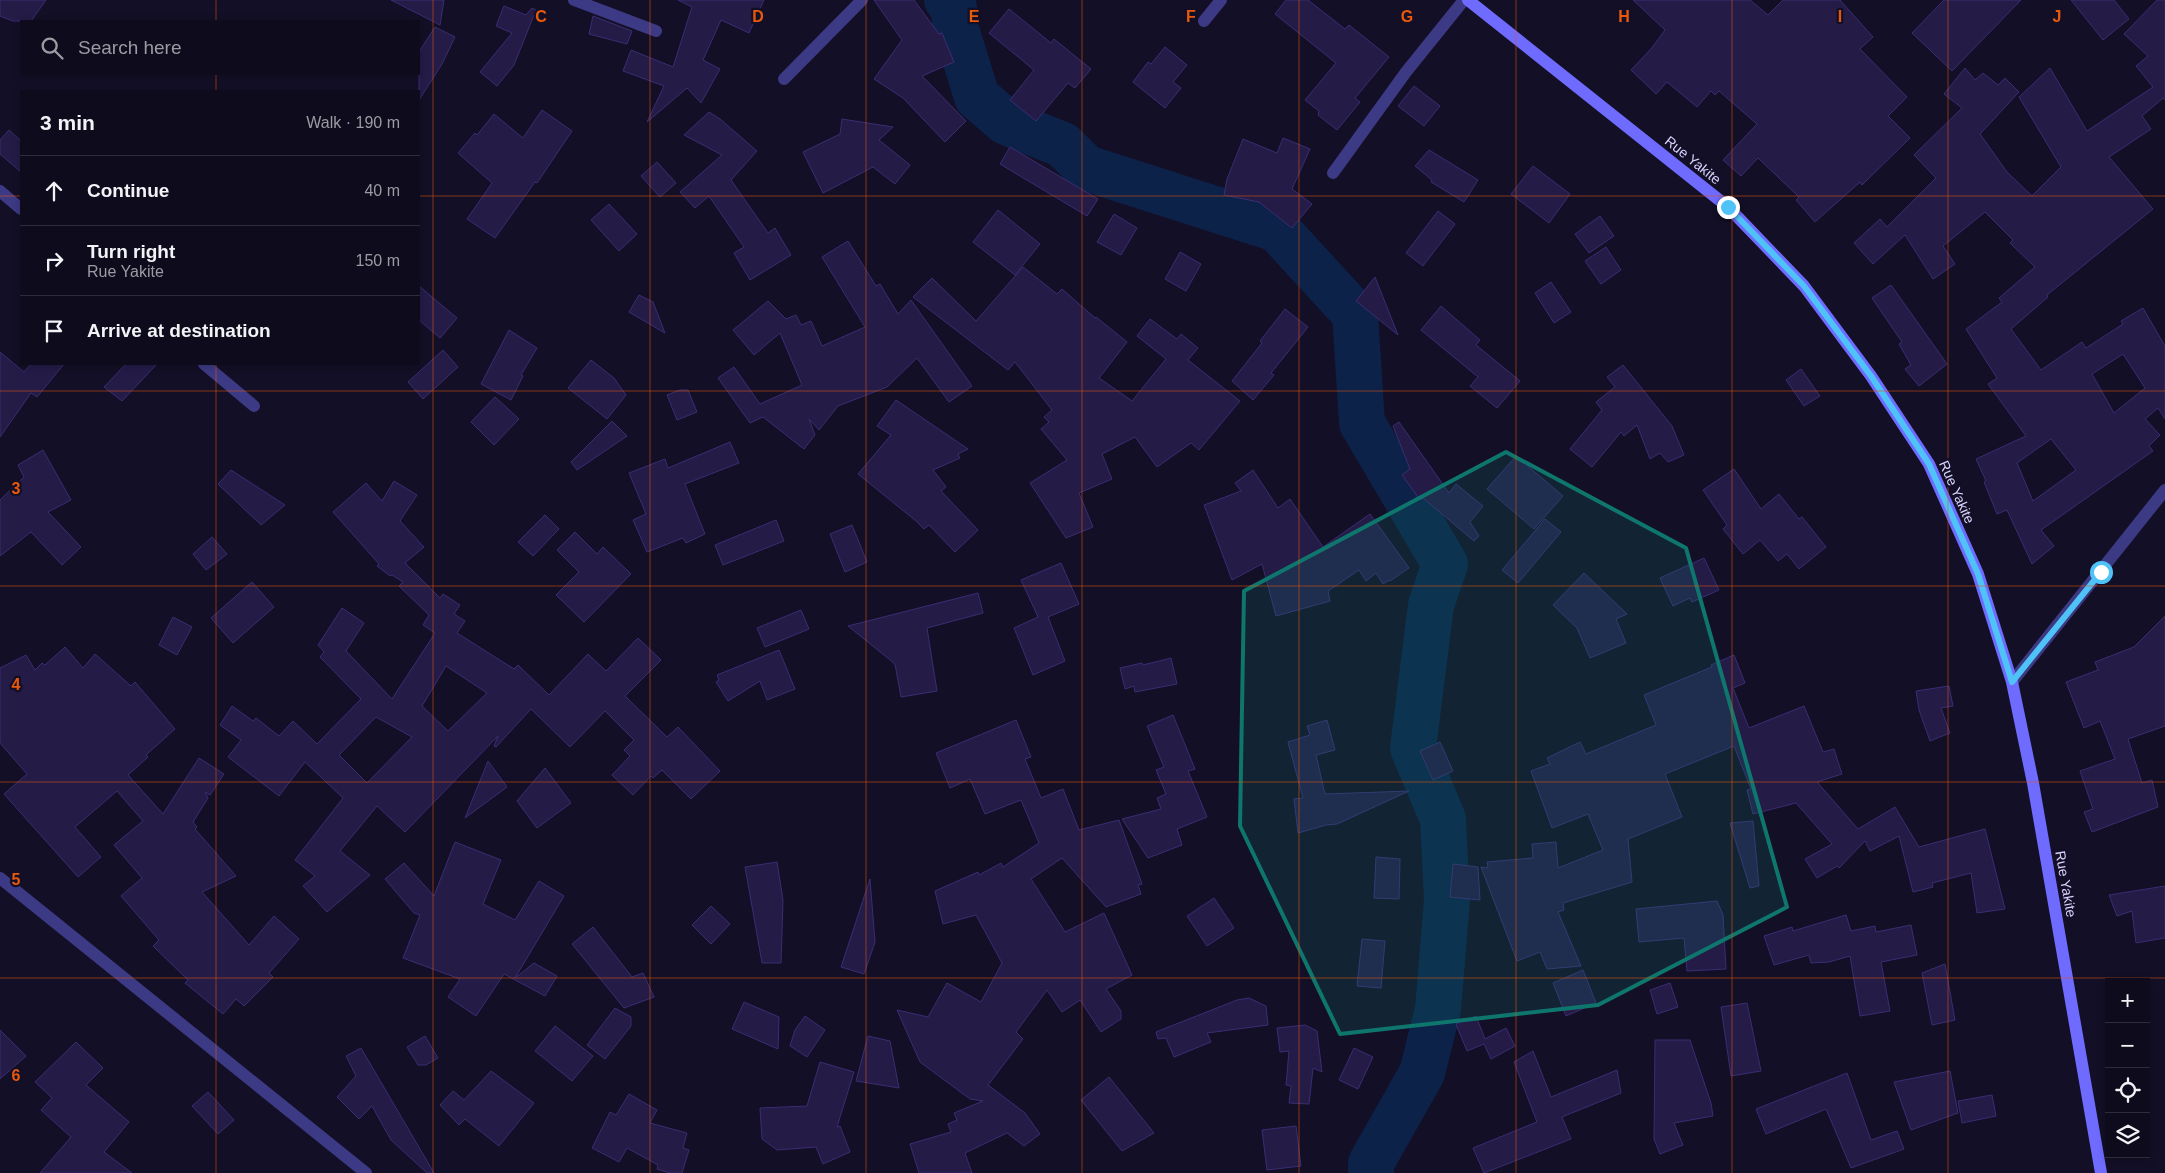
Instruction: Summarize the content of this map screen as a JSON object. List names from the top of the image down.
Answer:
{
  "streets": {
    "main road": ["Rue Yakite"]
  },
  "page": {
    "search": "Search here",
    "heading": ["3 min", "Walk · 190 m"],
    "list": [
      ["Continue", "40 m"],
      ["Turn right", "Rue Yakite", "150 m"],
      "Arrive at destination"
    ],
    "map_buttons": ["+", "−"]
  },
  "grid": {
    "columns": [
      "C",
      "D",
      "E",
      "F",
      "G",
      "H",
      "I",
      "J"
    ],
    "rows": [
      "3",
      "4",
      "5",
      "6"
    ]
  }
}
